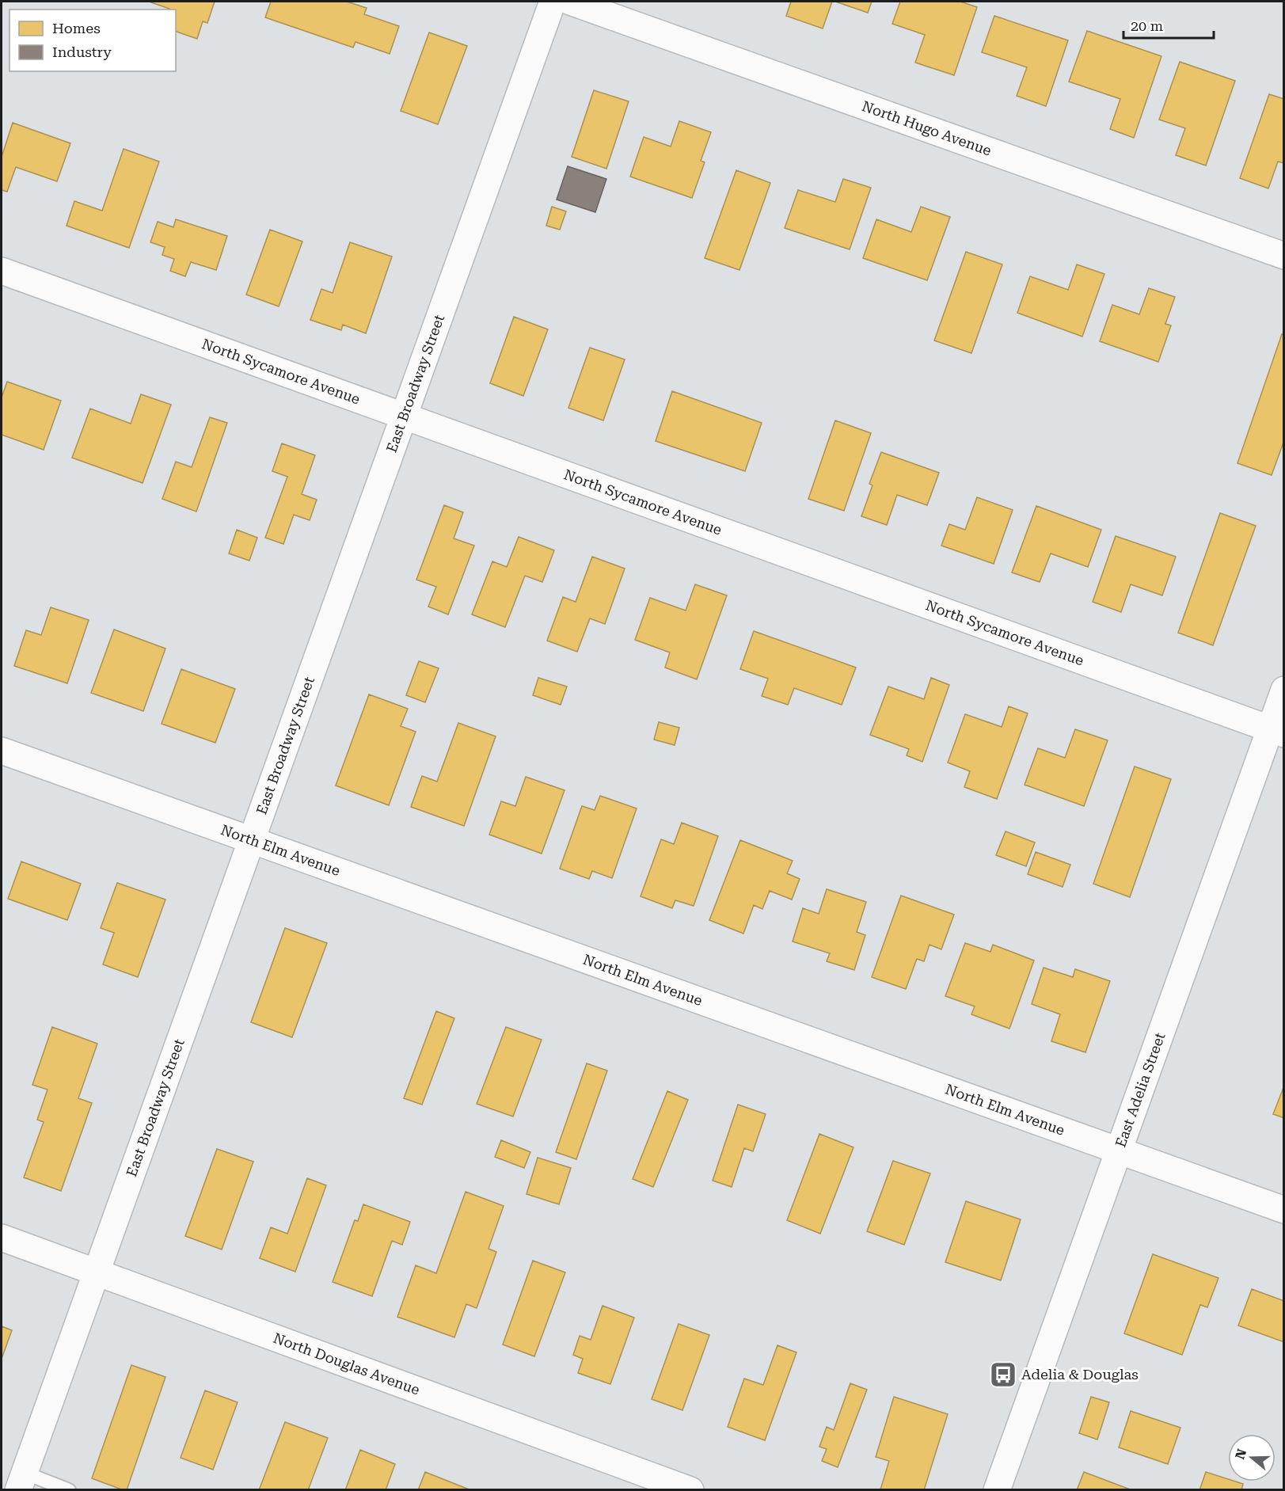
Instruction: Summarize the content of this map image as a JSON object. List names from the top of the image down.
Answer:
{
  "streets": {
    "street": [
      "North Hugo Avenue",
      "North Sycamore Avenue",
      "East Broadway Street",
      "North Elm Avenue",
      "East Adelia Street",
      "North Douglas Avenue"
    ]
  },
  "crossings": [
    ["North Sycamore Avenue", "East Broadway Street"],
    ["North Sycamore Avenue", "East Adelia Street"],
    ["East Broadway Street", "North Elm Avenue"],
    ["East Broadway Street", "North Douglas Avenue"],
    ["North Elm Avenue", "East Adelia Street"]
  ],
  "places": {
    "bus stop": ["Adelia & Douglas"]
  },
  "legend": ["Homes", "Industry"],
  "scale_bar": "20 m",
  "north": "left"
}
